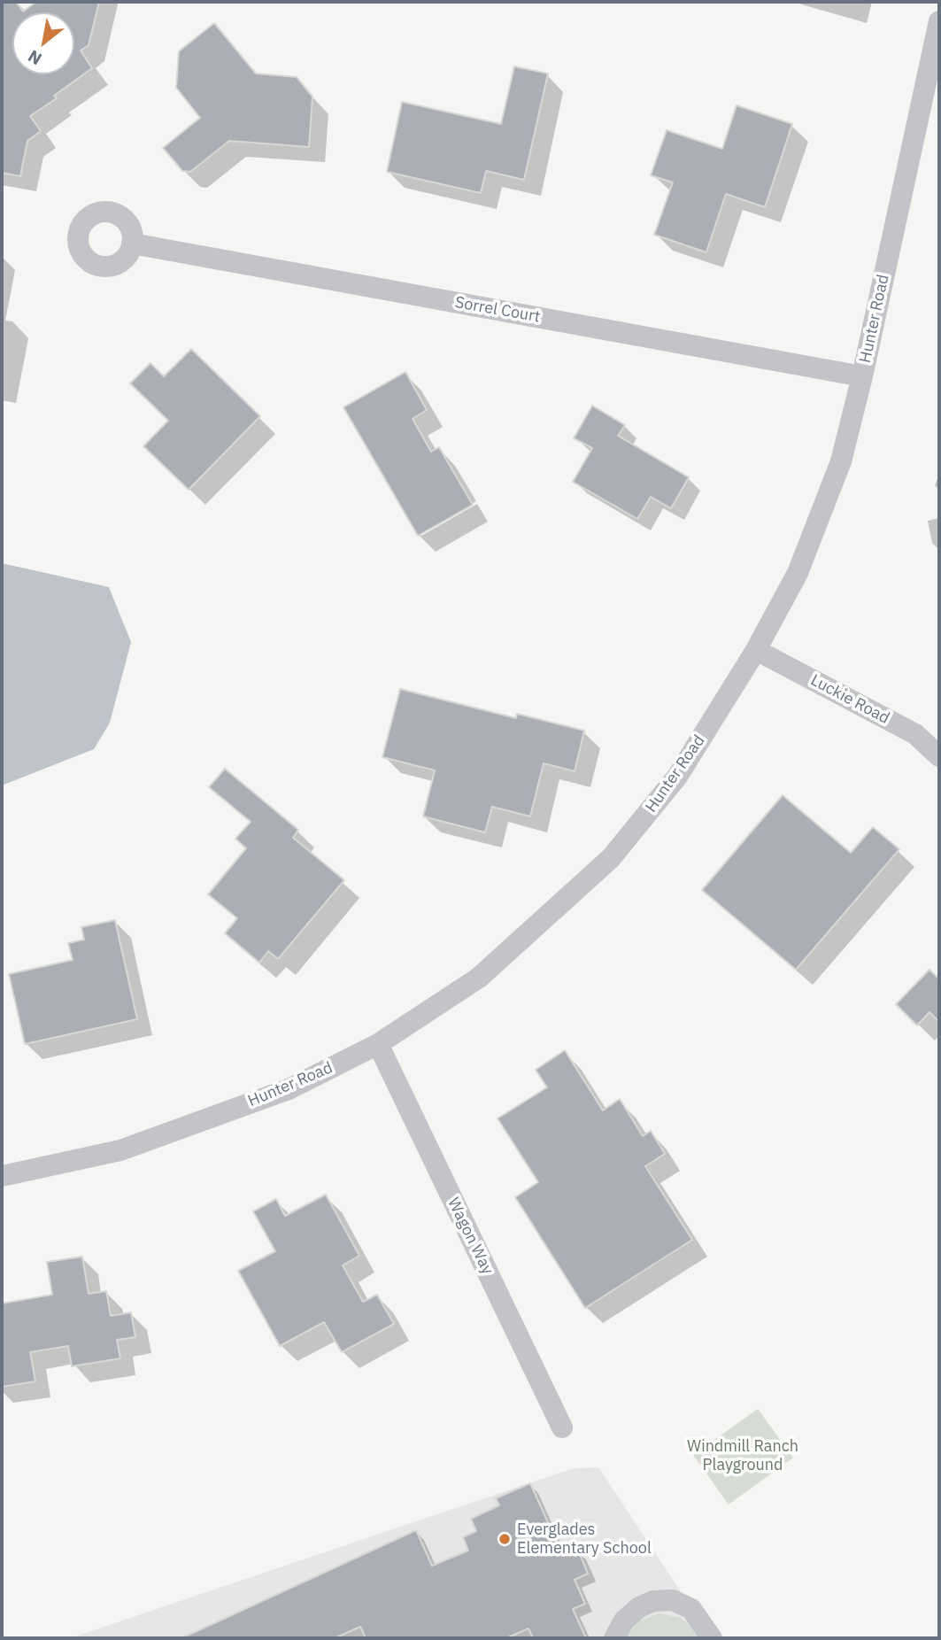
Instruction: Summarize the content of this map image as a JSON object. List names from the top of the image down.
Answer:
{
  "streets": {
    "street": [
      "Sorrel Court",
      "Hunter Road",
      "Luckie Road",
      "Wagon Way"
    ]
  },
  "crossings": [
    ["Sorrel Court", "Hunter Road"],
    ["Hunter Road", "Luckie Road"],
    ["Hunter Road", "Wagon Way"]
  ],
  "parks": ["Windmill Ranch Playground"],
  "places": ["Everglades Elementary School"],
  "north": "bottom left"
}
